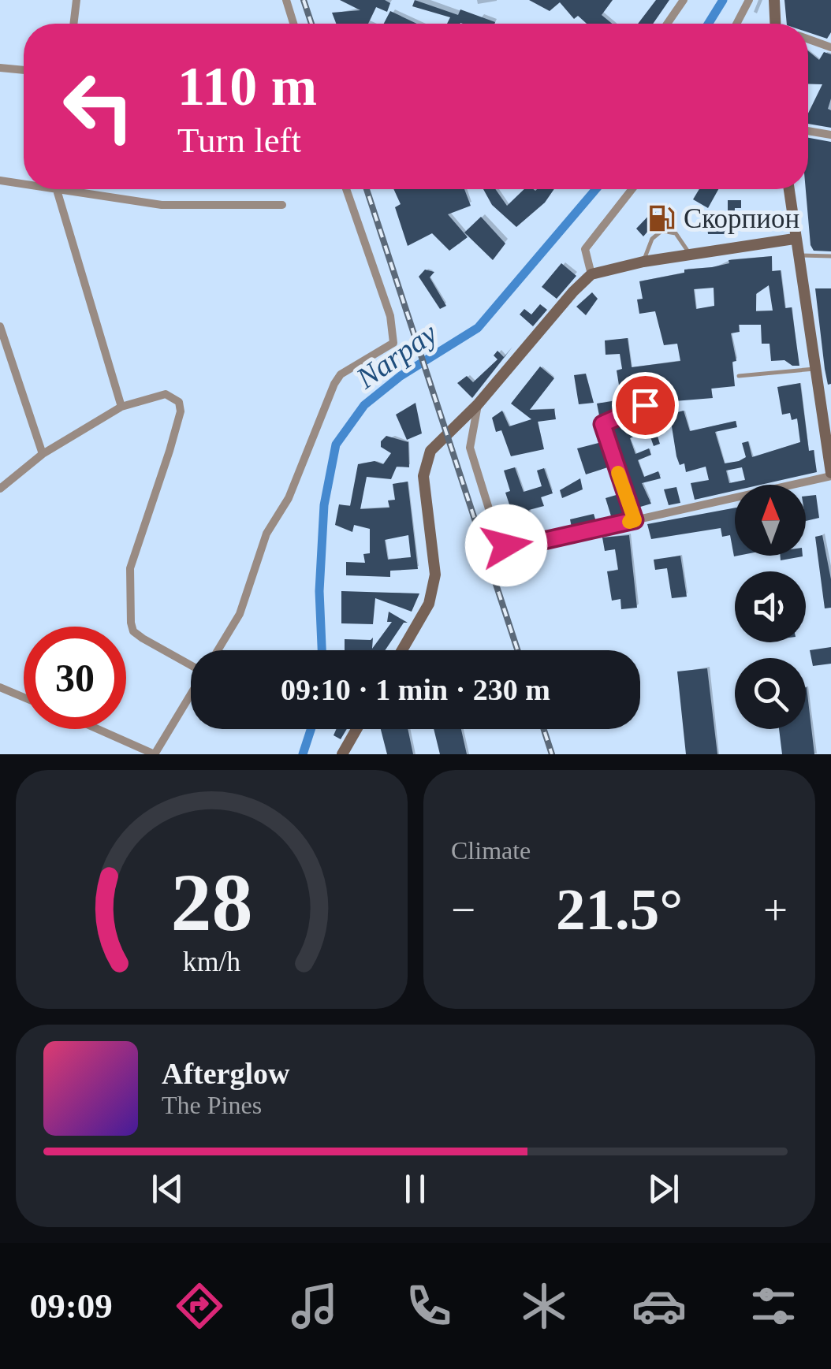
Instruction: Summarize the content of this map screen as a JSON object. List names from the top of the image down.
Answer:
{
  "water": ["Narpay"],
  "places": {
    "fuel station": ["Скорпион"]
  },
  "north": "top",
  "page": {
    "turn": ["110 m", "Turn left"],
    "limit": "30",
    "trip": "09:10 · 1 min · 230 m",
    "tile": "Climate",
    "heat": ["−", "21.5°", "+"],
    "song": ["Afterglow", "The Pines"],
    "tabs": "09:09",
    "gauge": ["28", "km/h"]
  }
}
